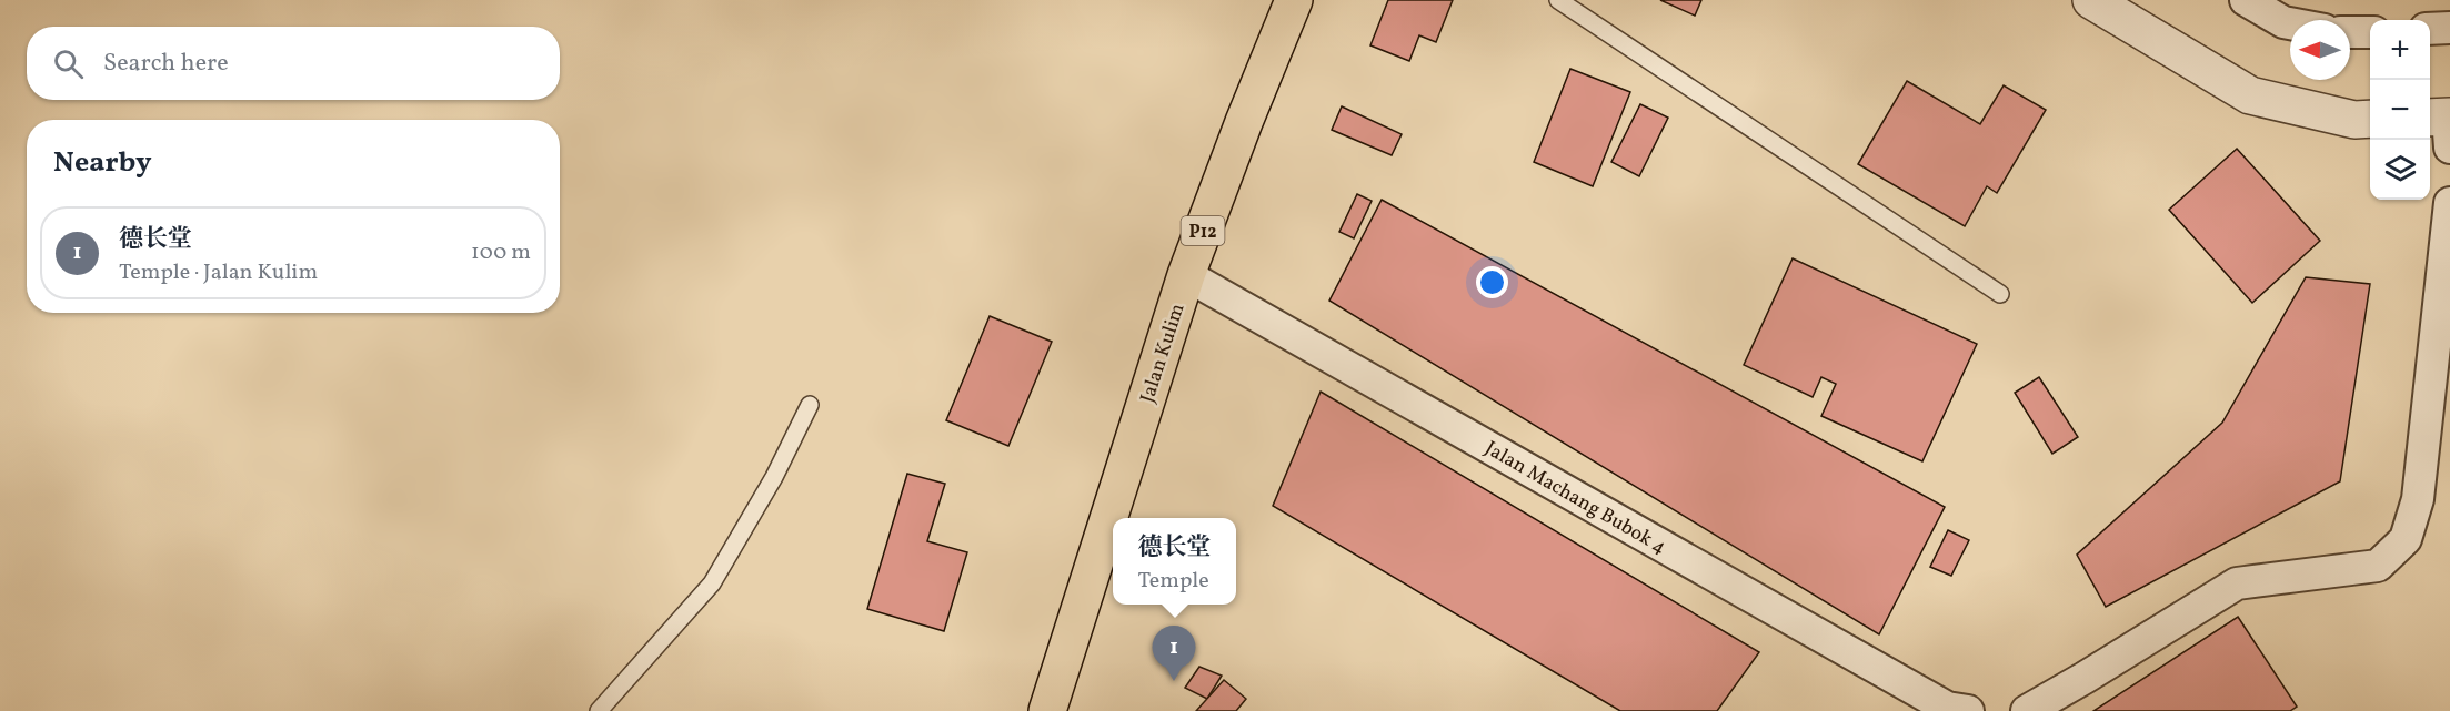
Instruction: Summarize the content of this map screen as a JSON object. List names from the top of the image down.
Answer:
{
  "streets": {
    "main road": ["P12", "Jalan Kulim"],
    "street": ["Jalan Machang Bubok 4"]
  },
  "crossings": [
    ["Jalan Kulim", "Jalan Machang Bubok 4"]
  ],
  "north": "left",
  "page": {
    "map_buttons": ["+", "−"],
    "search": "Search here",
    "heading": "Nearby",
    "list": [
      {
        "mark": "1",
        "name": "德长堂",
        "note": "Temple · Jalan Kulim",
        "value": "100 m"
      }
    ],
    "popup": ["德长堂", "Temple"],
    "pins": "1"
  }
}
